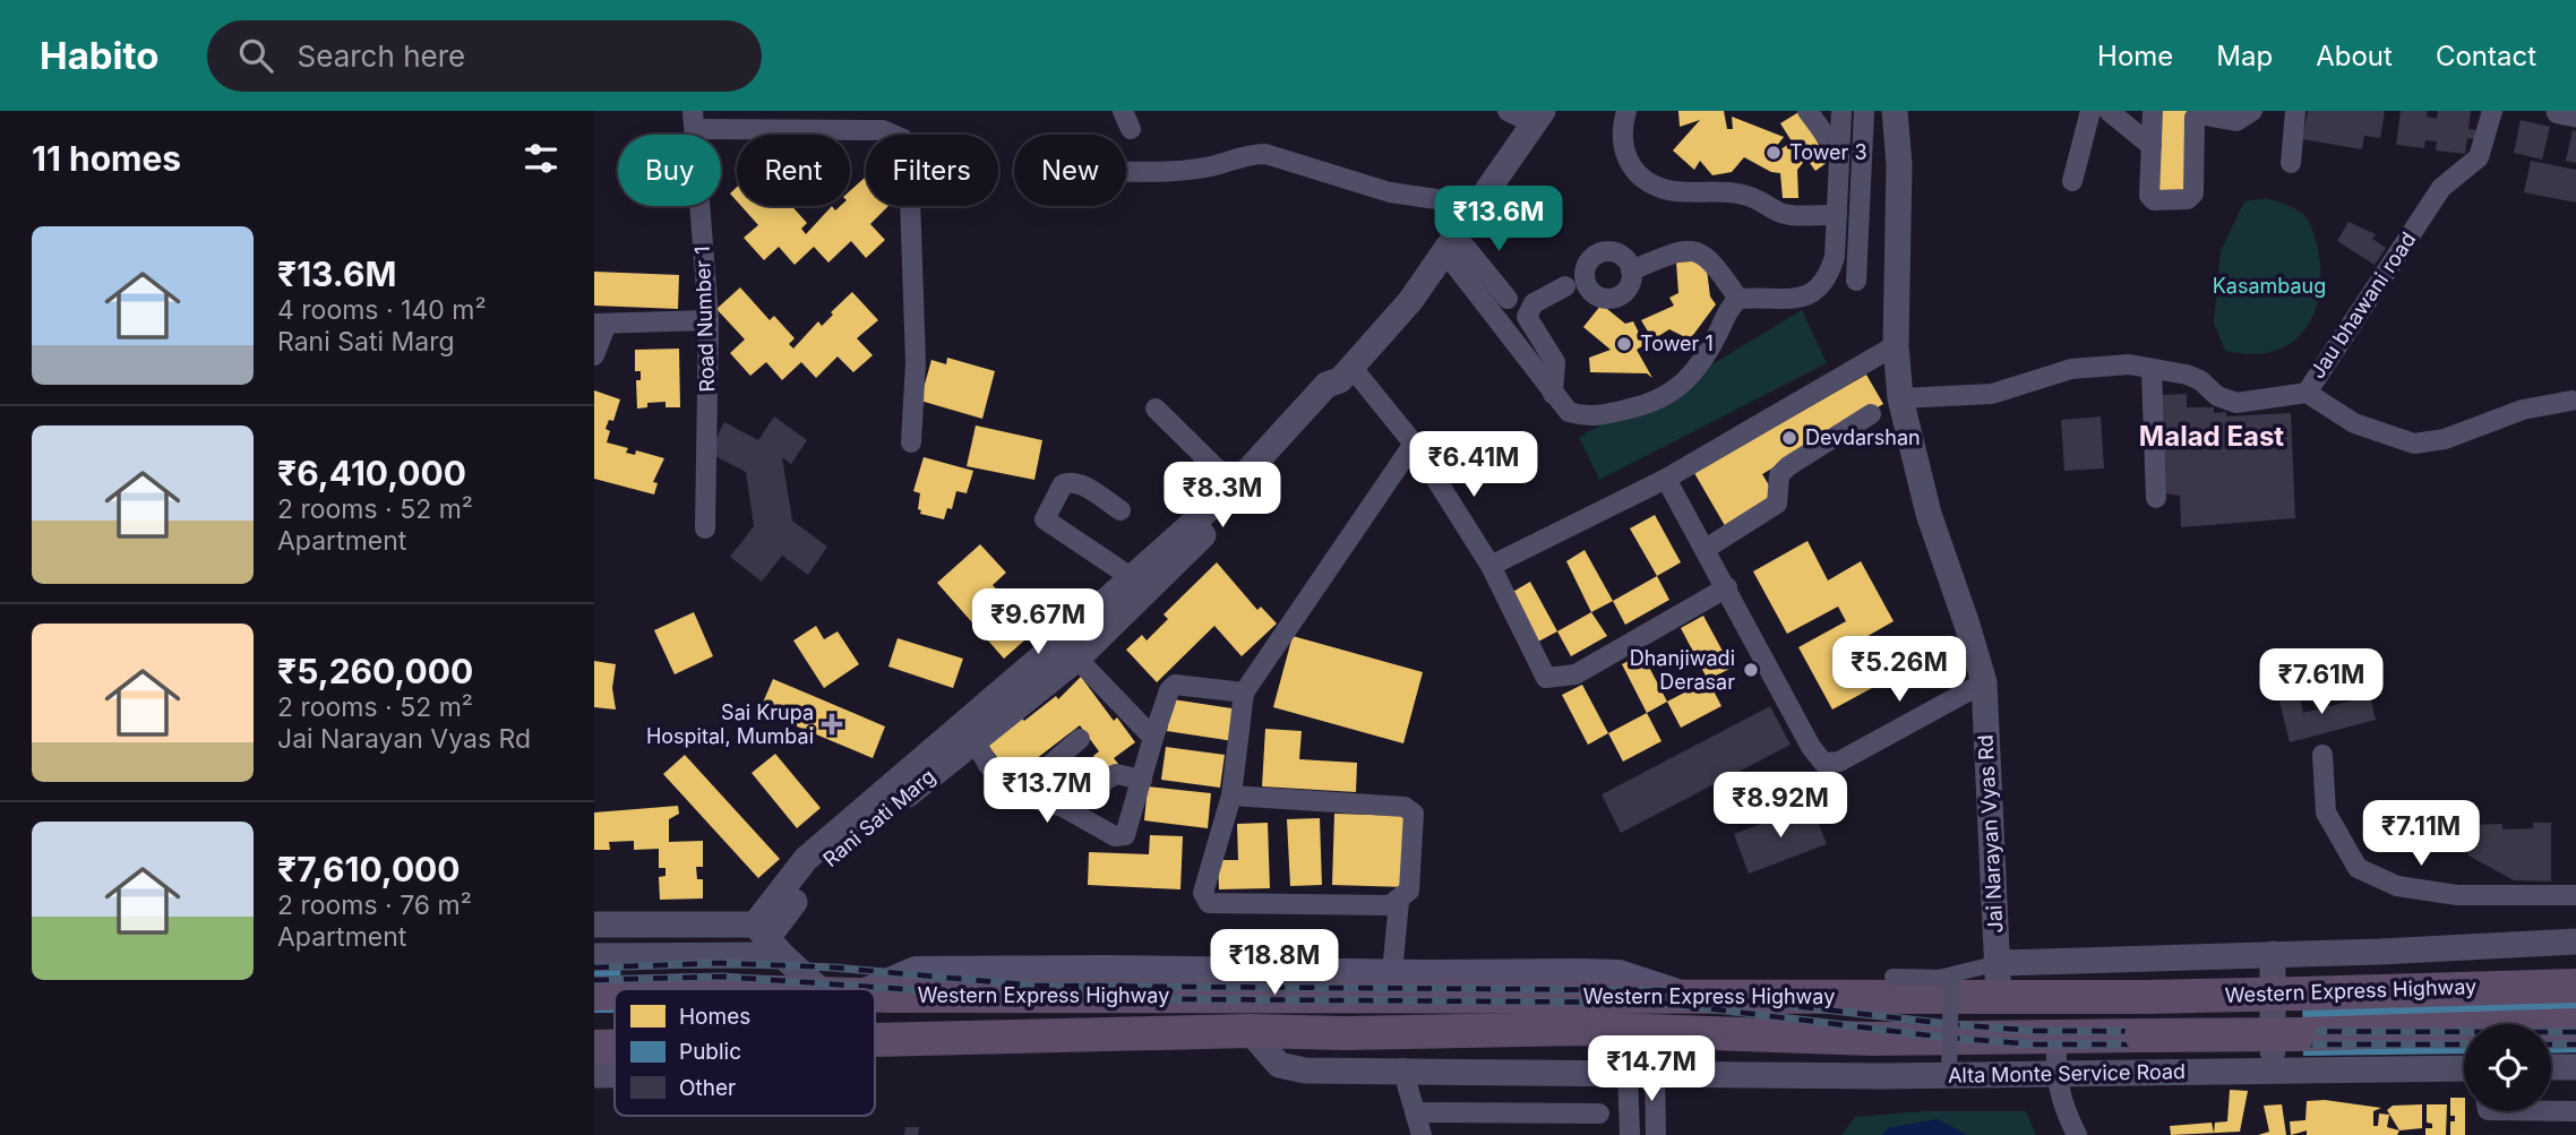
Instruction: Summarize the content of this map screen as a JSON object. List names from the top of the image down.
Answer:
{
  "streets": {
    "highway": ["Western Express Highway"],
    "street": [
      "Jau bhawani road",
      "Road Number 1",
      "Rani Sati Marg",
      "Jai Narayan Vyas Rd",
      "Alta Monte Service Road"
    ]
  },
  "crossings": [
    ["Jau bhawani road", "Jai Narayan Vyas Rd"],
    ["Jai Narayan Vyas Rd", "Western Express Highway"],
    ["Western Express Highway", "Alta Monte Service Road"]
  ],
  "districts": ["Malad East"],
  "parks": ["Kasambaug"],
  "places": {
    "other": [
      "Tower 3",
      "Tower 1",
      "Devdarshan",
      "Dhanjiwadi Derasar"
    ],
    "health": ["Sai Krupa Hospital, Mumbai"]
  },
  "legend": ["Homes", "Public", "Other"],
  "page": {
    "header": "Habito",
    "search": "Search here",
    "nav": [
      "Home",
      "Map",
      "About",
      "Contact"
    ],
    "heading": "11 homes",
    "chip": [
      "Buy",
      "Rent",
      "Filters",
      "New"
    ],
    "price": [
      "₹13.6M",
      "₹6.41M",
      "₹8.3M",
      "₹9.67M",
      "₹5.26M",
      "₹7.61M",
      "₹13.7M",
      "₹8.92M",
      "₹7.11M",
      "₹18.8M",
      "₹14.7M"
    ],
    "list": [
      {
        "name": "₹13.6M",
        "note": "4 rooms · 140 m² · Rani Sati Marg"
      },
      {
        "name": "₹6,410,000",
        "note": "2 rooms · 52 m² · Apartment"
      },
      {
        "name": "₹5,260,000",
        "note": "2 rooms · 52 m² · Jai Narayan Vyas Rd"
      },
      {
        "name": "₹7,610,000",
        "note": "2 rooms · 76 m² · Apartment"
      }
    ]
  }
}
